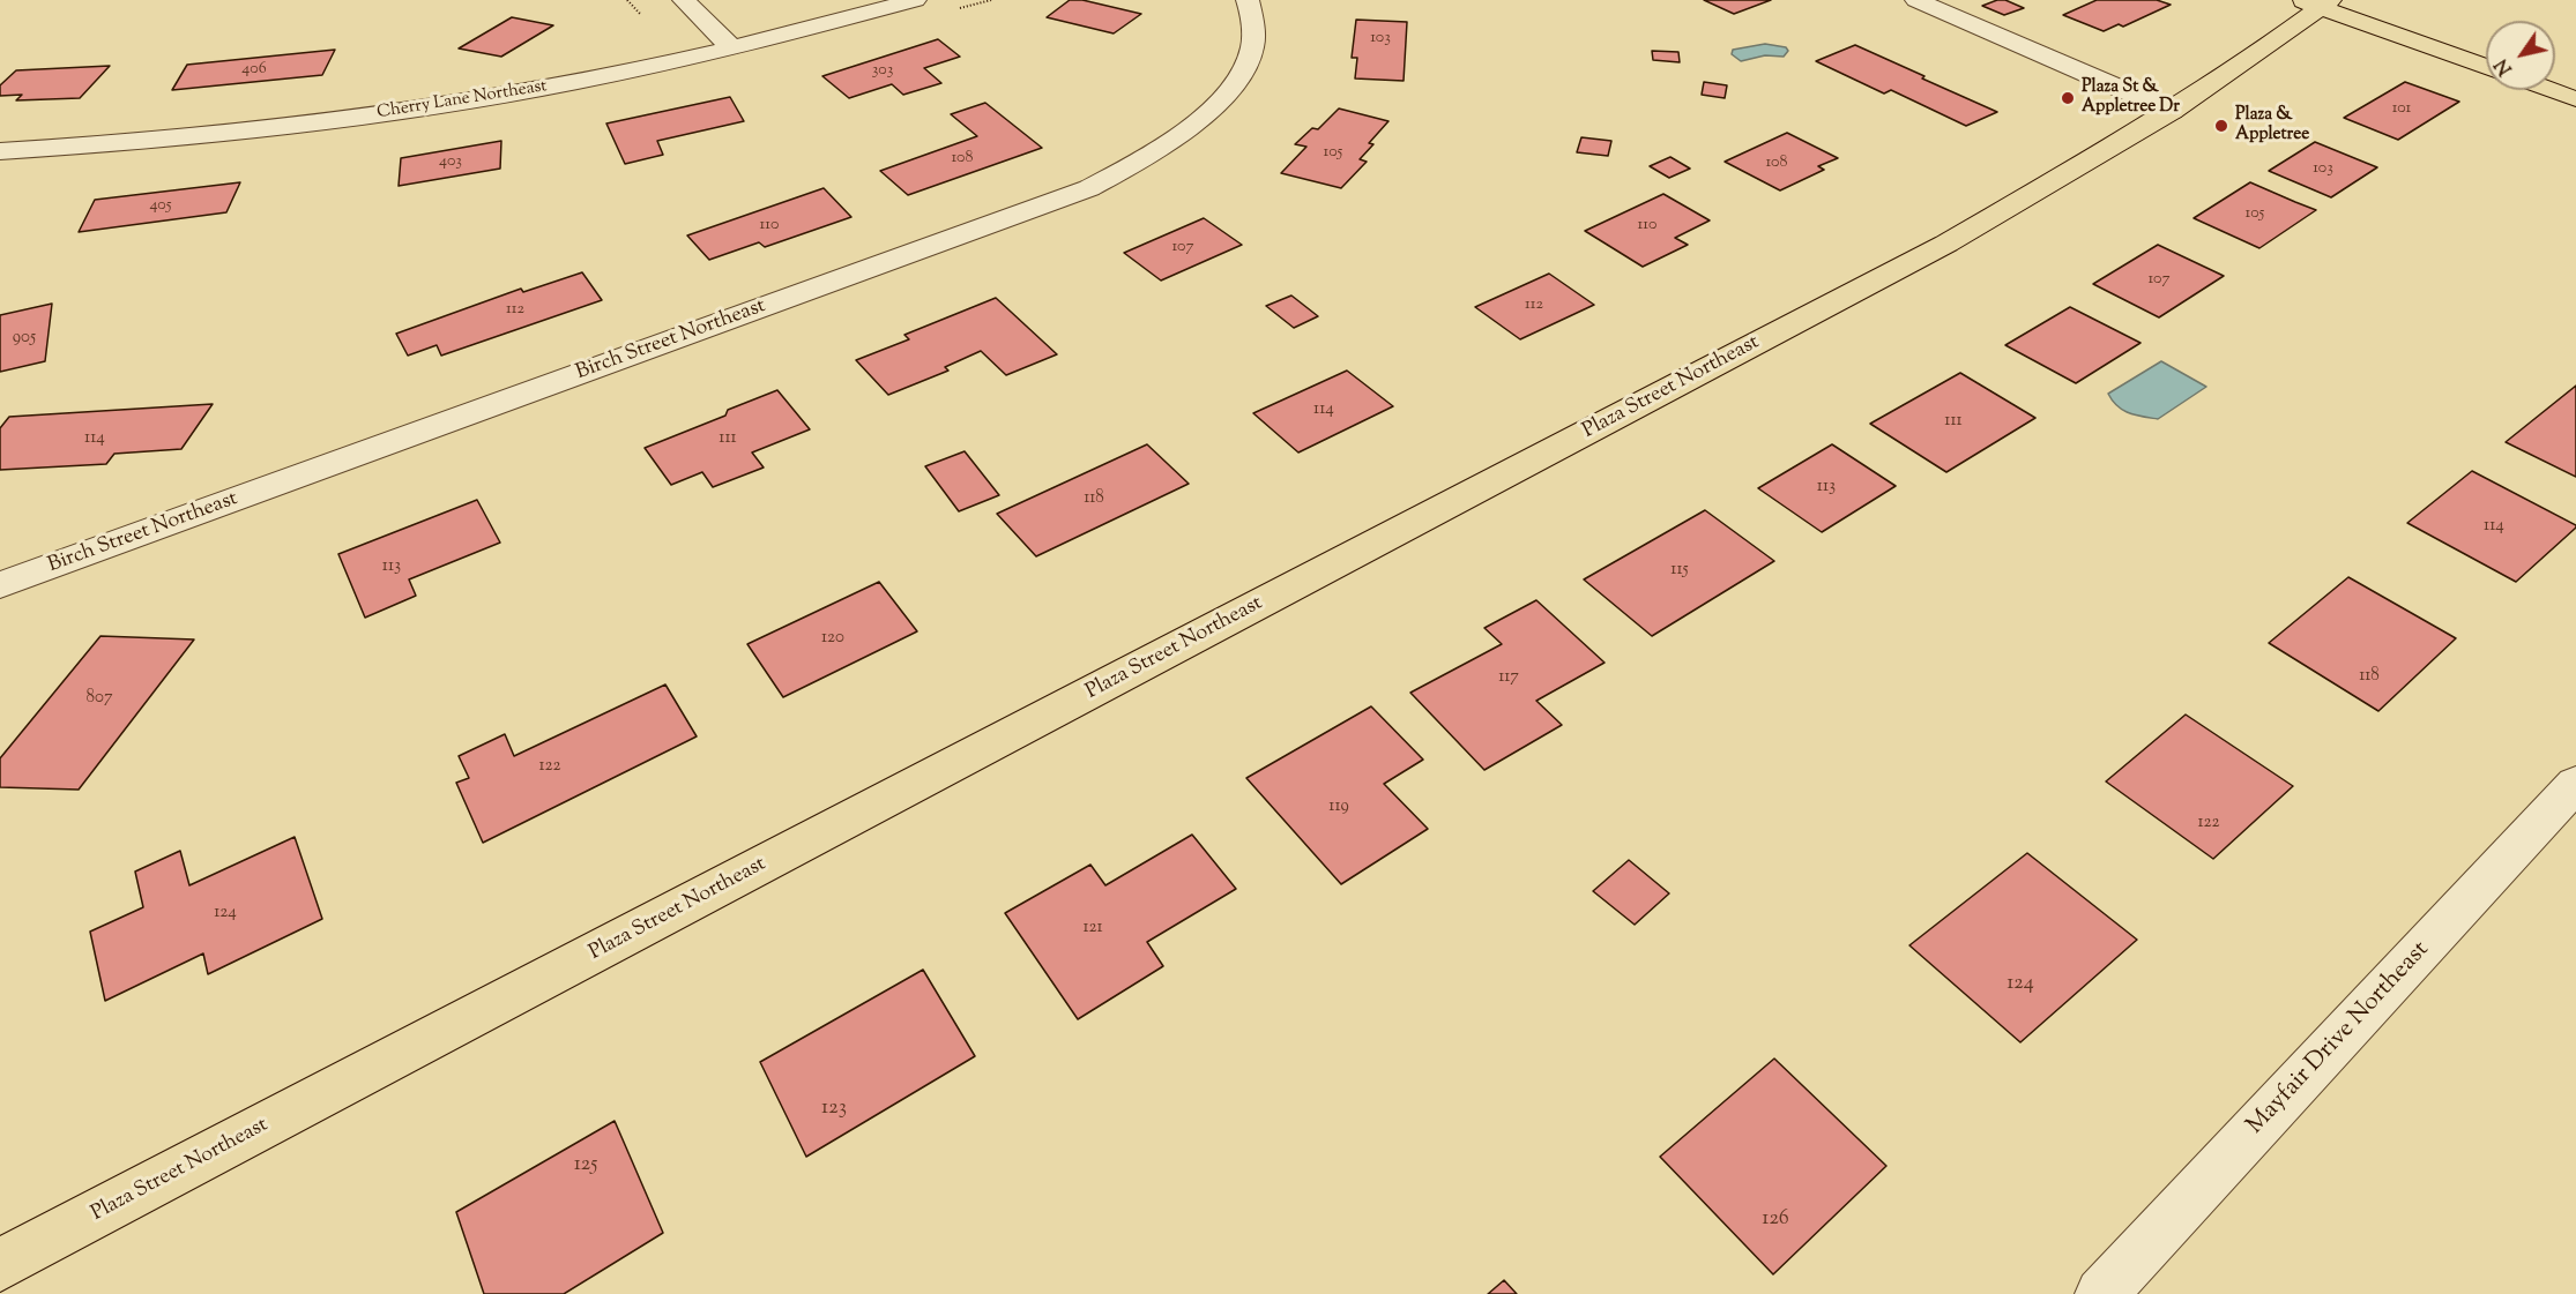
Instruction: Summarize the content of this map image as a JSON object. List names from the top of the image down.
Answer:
{
  "streets": {
    "main road": ["Plaza Street Northeast"],
    "street": ["Cherry Lane Northeast", "Birch Street Northeast", "Mayfair Drive Northeast"]
  },
  "places": ["Plaza St & Appletree Dr", "Plaza & Appletree"],
  "house_numbers": [
    "103",
    "406",
    "303",
    "101",
    "105",
    "108",
    "403",
    "108",
    "103",
    "405",
    "105",
    "110",
    "110",
    "107",
    "107",
    "112",
    "112",
    "905",
    "114",
    "111",
    "114",
    "111",
    "113",
    "118",
    "114",
    "113",
    "115",
    "120",
    "118",
    "117",
    "807",
    "122",
    "119",
    "122",
    "124",
    "121",
    "124",
    "123",
    "125",
    "126"
  ],
  "north": "bottom left"
}
